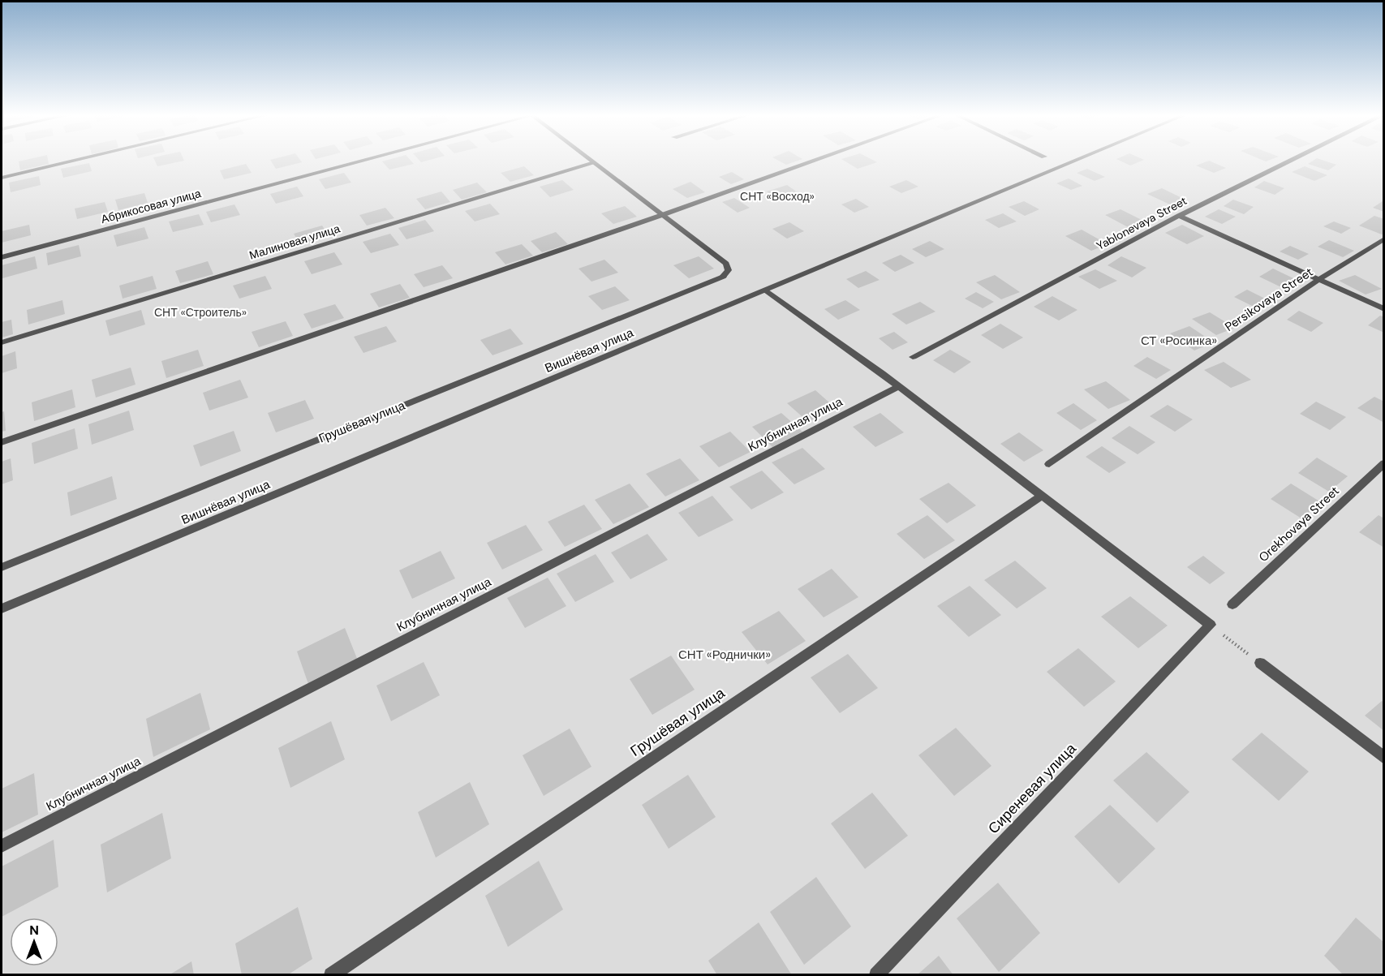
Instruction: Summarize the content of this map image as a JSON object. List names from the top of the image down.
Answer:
{
  "streets": {
    "street": [
      "Абрикосовая улица",
      "Yablonevaya Street",
      "Малиновая улица",
      "Persikovaya Street",
      "Вишнёвая улица",
      "Грушёвая улица",
      "Клубничная улица",
      "Orekhovaya Street",
      "Сиреневая улица"
    ]
  },
  "parks": [
    "СНТ «Восход»",
    "СНТ «Строитель»",
    "СТ «Росинка»",
    "СНТ «Роднички»"
  ],
  "north": "top"
}
